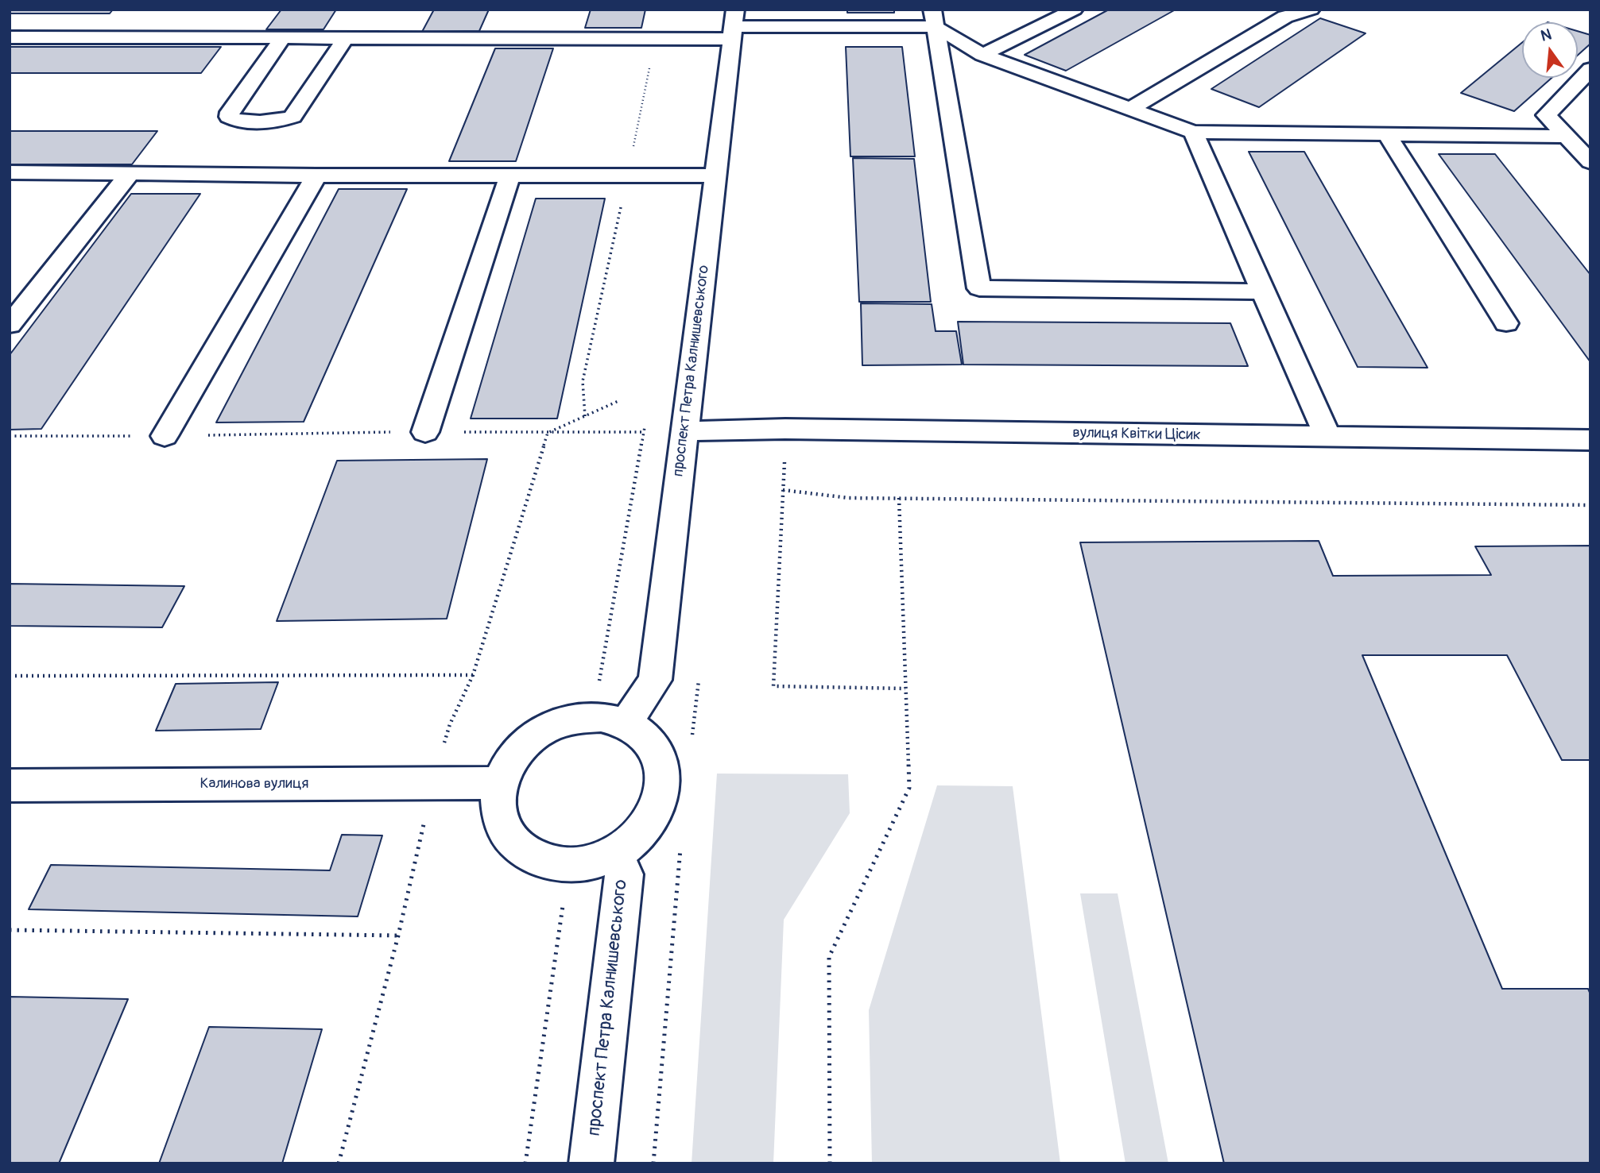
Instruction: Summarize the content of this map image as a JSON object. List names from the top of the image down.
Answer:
{
  "streets": {
    "street": ["проспект Петра Калнишевського", "вулиця Квітки Цісик", "Калинова вулиця"]
  },
  "crossings": [
    ["проспект Петра Калнишевського", "вулиця Квітки Цісик"],
    ["проспект Петра Калнишевського", "Калинова вулиця"]
  ],
  "north": "top"
}
